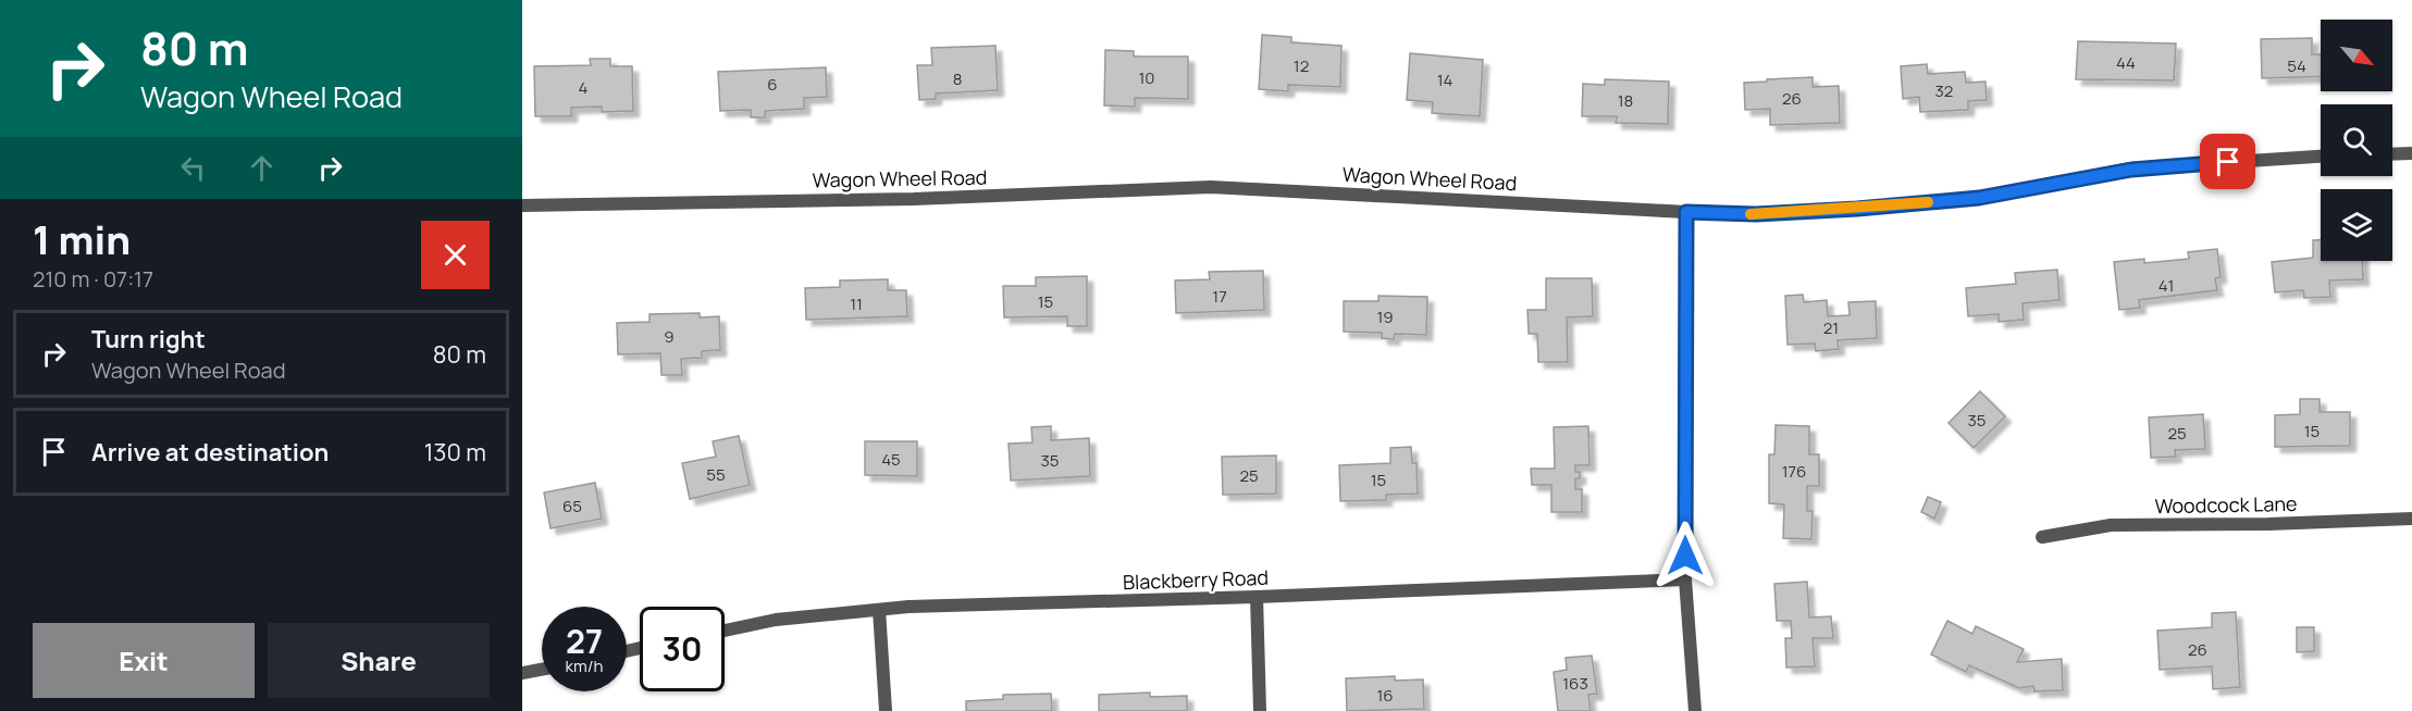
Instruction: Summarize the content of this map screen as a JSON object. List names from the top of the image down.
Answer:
{
  "streets": {
    "street": ["Wagon Wheel Road", "Woodcock Lane", "Blackberry Road"]
  },
  "house_numbers": [
    "44",
    "12",
    "54",
    "10",
    "8",
    "14",
    "6",
    "4",
    "32",
    "26",
    "18",
    "41",
    "17",
    "15",
    "11",
    "19",
    "21",
    "9",
    "35",
    "15",
    "25",
    "45",
    "35",
    "176",
    "55",
    "25",
    "15",
    "65",
    "26",
    "163",
    "16"
  ],
  "north": "bottom right",
  "page": {
    "turn": ["80 m", "Wagon Wheel Road"],
    "heading": ["1 min", "210 m · 07:17"],
    "list": [
      {
        "name": "Turn right",
        "note": "Wagon Wheel Road",
        "value": "80 m"
      },
      {
        "name": "Arrive at destination",
        "value": "130 m"
      }
    ],
    "speed": "27 km/h",
    "limit": "30",
    "buttons": ["Exit", "Share"]
  }
}
